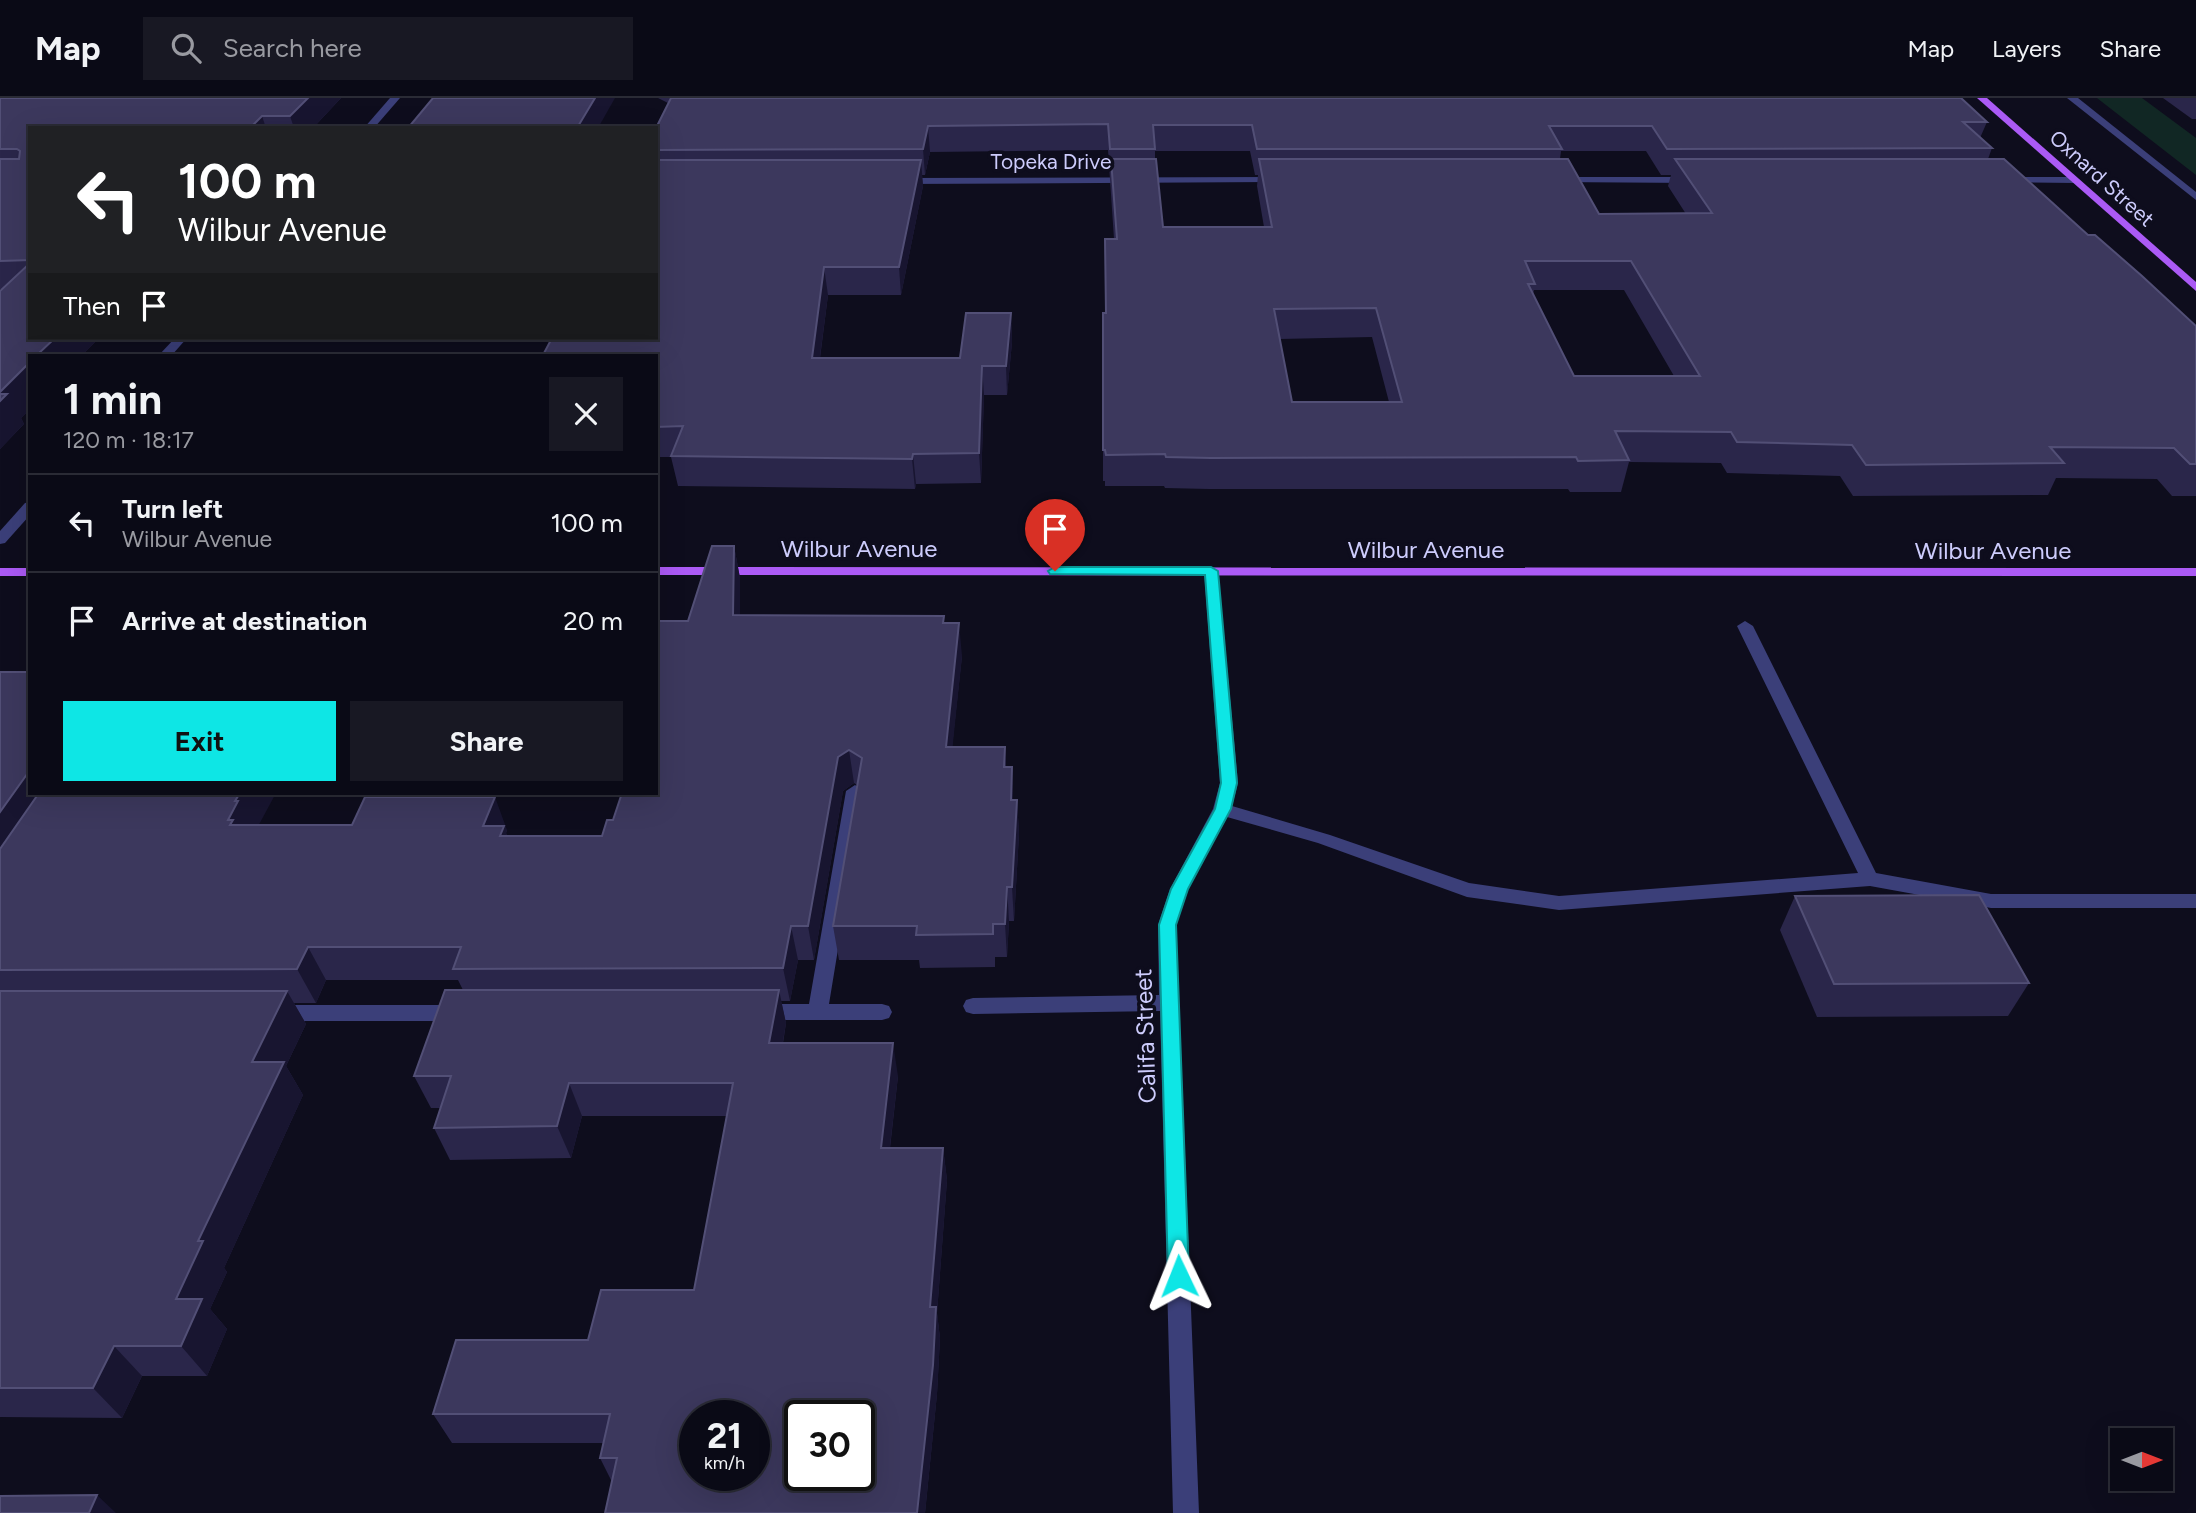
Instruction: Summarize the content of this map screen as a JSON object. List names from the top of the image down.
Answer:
{
  "streets": {
    "main road": ["Oxnard Street", "Wilbur Avenue"],
    "street": ["Topeka Drive", "Califa Street"]
  },
  "crossings": [
    ["Wilbur Avenue", "Califa Street"]
  ],
  "north": "right",
  "page": {
    "header": "Map",
    "search": "Search here",
    "nav": ["Map", "Layers", "Share"],
    "turn": ["100 m", "Wilbur Avenue"],
    "then": "Then",
    "heading": ["1 min", "120 m · 18:17"],
    "list": [
      {
        "name": "Turn left",
        "note": "Wilbur Avenue",
        "value": "100 m"
      },
      {
        "name": "Arrive at destination",
        "value": "20 m"
      }
    ],
    "buttons": ["Exit", "Share"],
    "speed": "21 km/h",
    "limit": "30"
  }
}
